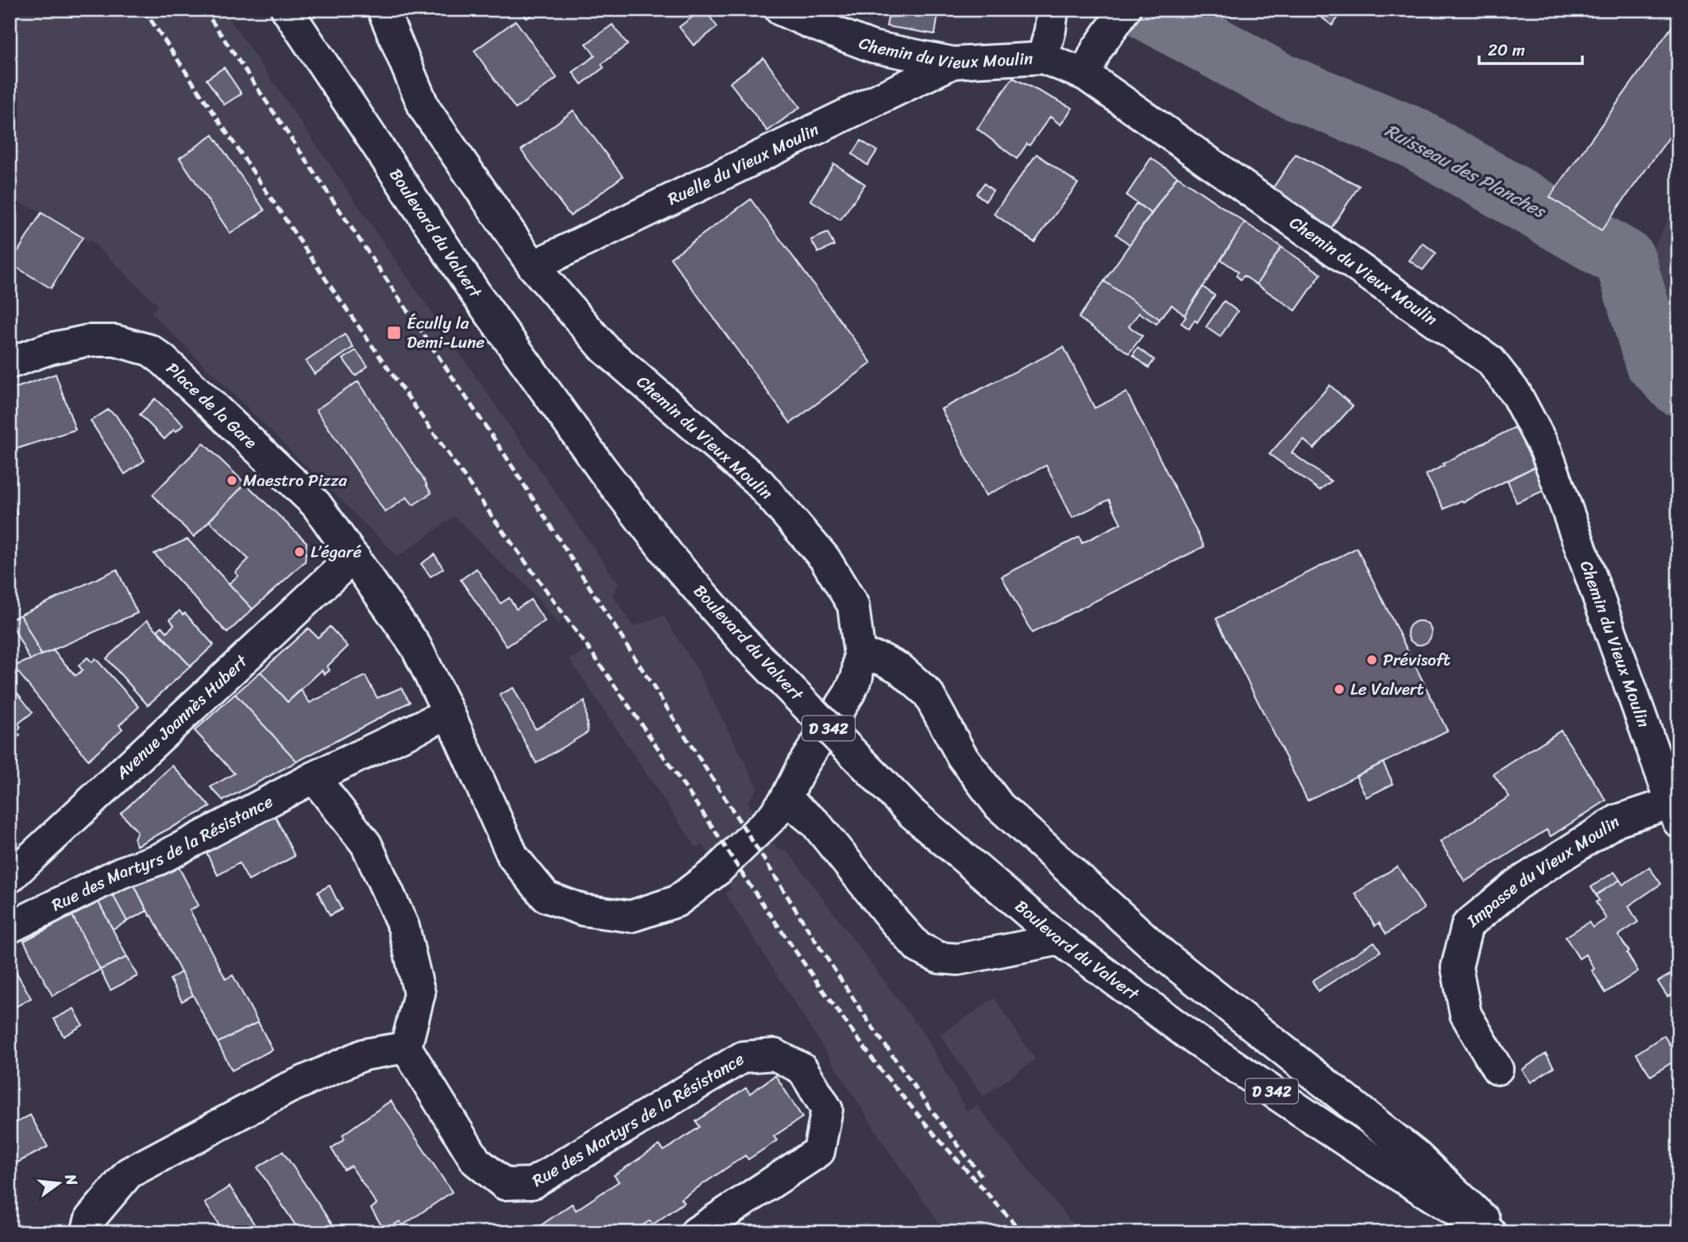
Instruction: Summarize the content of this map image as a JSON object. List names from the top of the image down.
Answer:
{
  "streets": {
    "street": [
      "Chemin du Vieux Moulin",
      "Ruelle du Vieux Moulin",
      "Boulevard du Valvert",
      "Place de la Gare",
      "Avenue Joannès Hubert",
      "D 342",
      "Rue des Martyrs de la Résistance",
      "Impasse du Vieux Moulin"
    ]
  },
  "crossings": [
    ["Chemin du Vieux Moulin", "Ruelle du Vieux Moulin"],
    ["Chemin du Vieux Moulin", "Place de la Gare"],
    ["Chemin du Vieux Moulin", "Impasse du Vieux Moulin"],
    ["Place de la Gare", "Avenue Joannès Hubert"],
    ["Place de la Gare", "Rue des Martyrs de la Résistance"]
  ],
  "water": ["Ruisseau des Planches"],
  "places": {
    "transit": ["Écully la Demi-Lune"],
    "other": [
      "Maestro Pizza",
      "L’égaré",
      "Prévisoft",
      "Le Valvert"
    ]
  },
  "scale_bar": "20 m",
  "north": "right"
}
